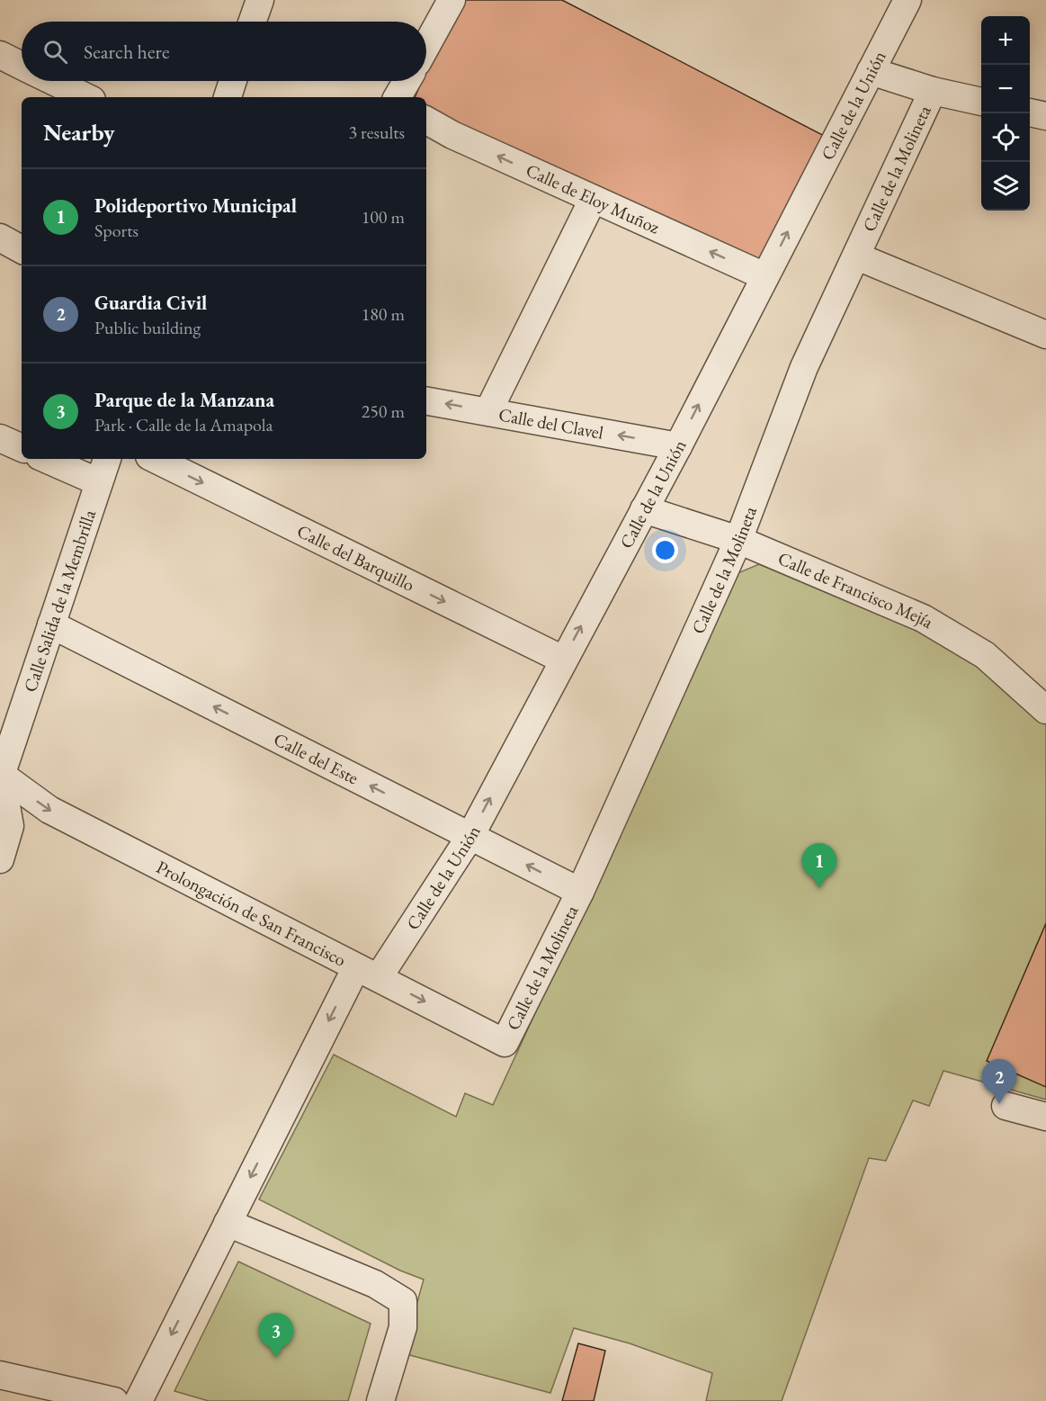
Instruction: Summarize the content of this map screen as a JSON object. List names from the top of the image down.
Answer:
{
  "streets": {
    "street": [
      "Calle de la Unión",
      "Calle de la Molineta",
      "Calle de Eloy Muñoz",
      "Calle del Clavel",
      "Calle del Barquillo",
      "Calle de Francisco Mejía",
      "Calle Salida de la Membrilla",
      "Calle del Este",
      "Prolongación de San Francisco"
    ]
  },
  "crossings": [
    ["Calle de la Unión", "Calle de Eloy Muñoz"],
    ["Calle de la Unión", "Calle del Clavel"],
    ["Calle de la Unión", "Calle del Barquillo"],
    ["Calle de la Unión", "Calle de Francisco Mejía"],
    ["Calle de la Unión", "Calle del Este"],
    ["Calle de la Unión", "Prolongación de San Francisco"],
    ["Calle de la Molineta", "Calle de Francisco Mejía"],
    ["Calle de la Molineta", "Calle del Este"],
    ["Calle de la Molineta", "Prolongación de San Francisco"],
    ["Calle Salida de la Membrilla", "Calle del Este"],
    ["Calle Salida de la Membrilla", "Prolongación de San Francisco"]
  ],
  "one_way": [
    "Calle de Eloy Muñoz",
    "Calle del Clavel",
    "Calle del Barquillo",
    "Calle del Este",
    "Prolongación de San Francisco"
  ],
  "page": {
    "map_buttons": ["+", "−"],
    "search": "Search here",
    "heading": ["Nearby", "3 results"],
    "list": [
      {
        "mark": "1",
        "name": "Polideportivo Municipal",
        "note": "Sports",
        "value": "100 m"
      },
      {
        "mark": "2",
        "name": "Guardia Civil",
        "note": "Public building",
        "value": "180 m"
      },
      {
        "mark": "3",
        "name": "Parque de la Manzana",
        "note": "Park · Calle de la Amapola",
        "value": "250 m"
      }
    ],
    "pins": ["1", "2", "3"]
  }
}
